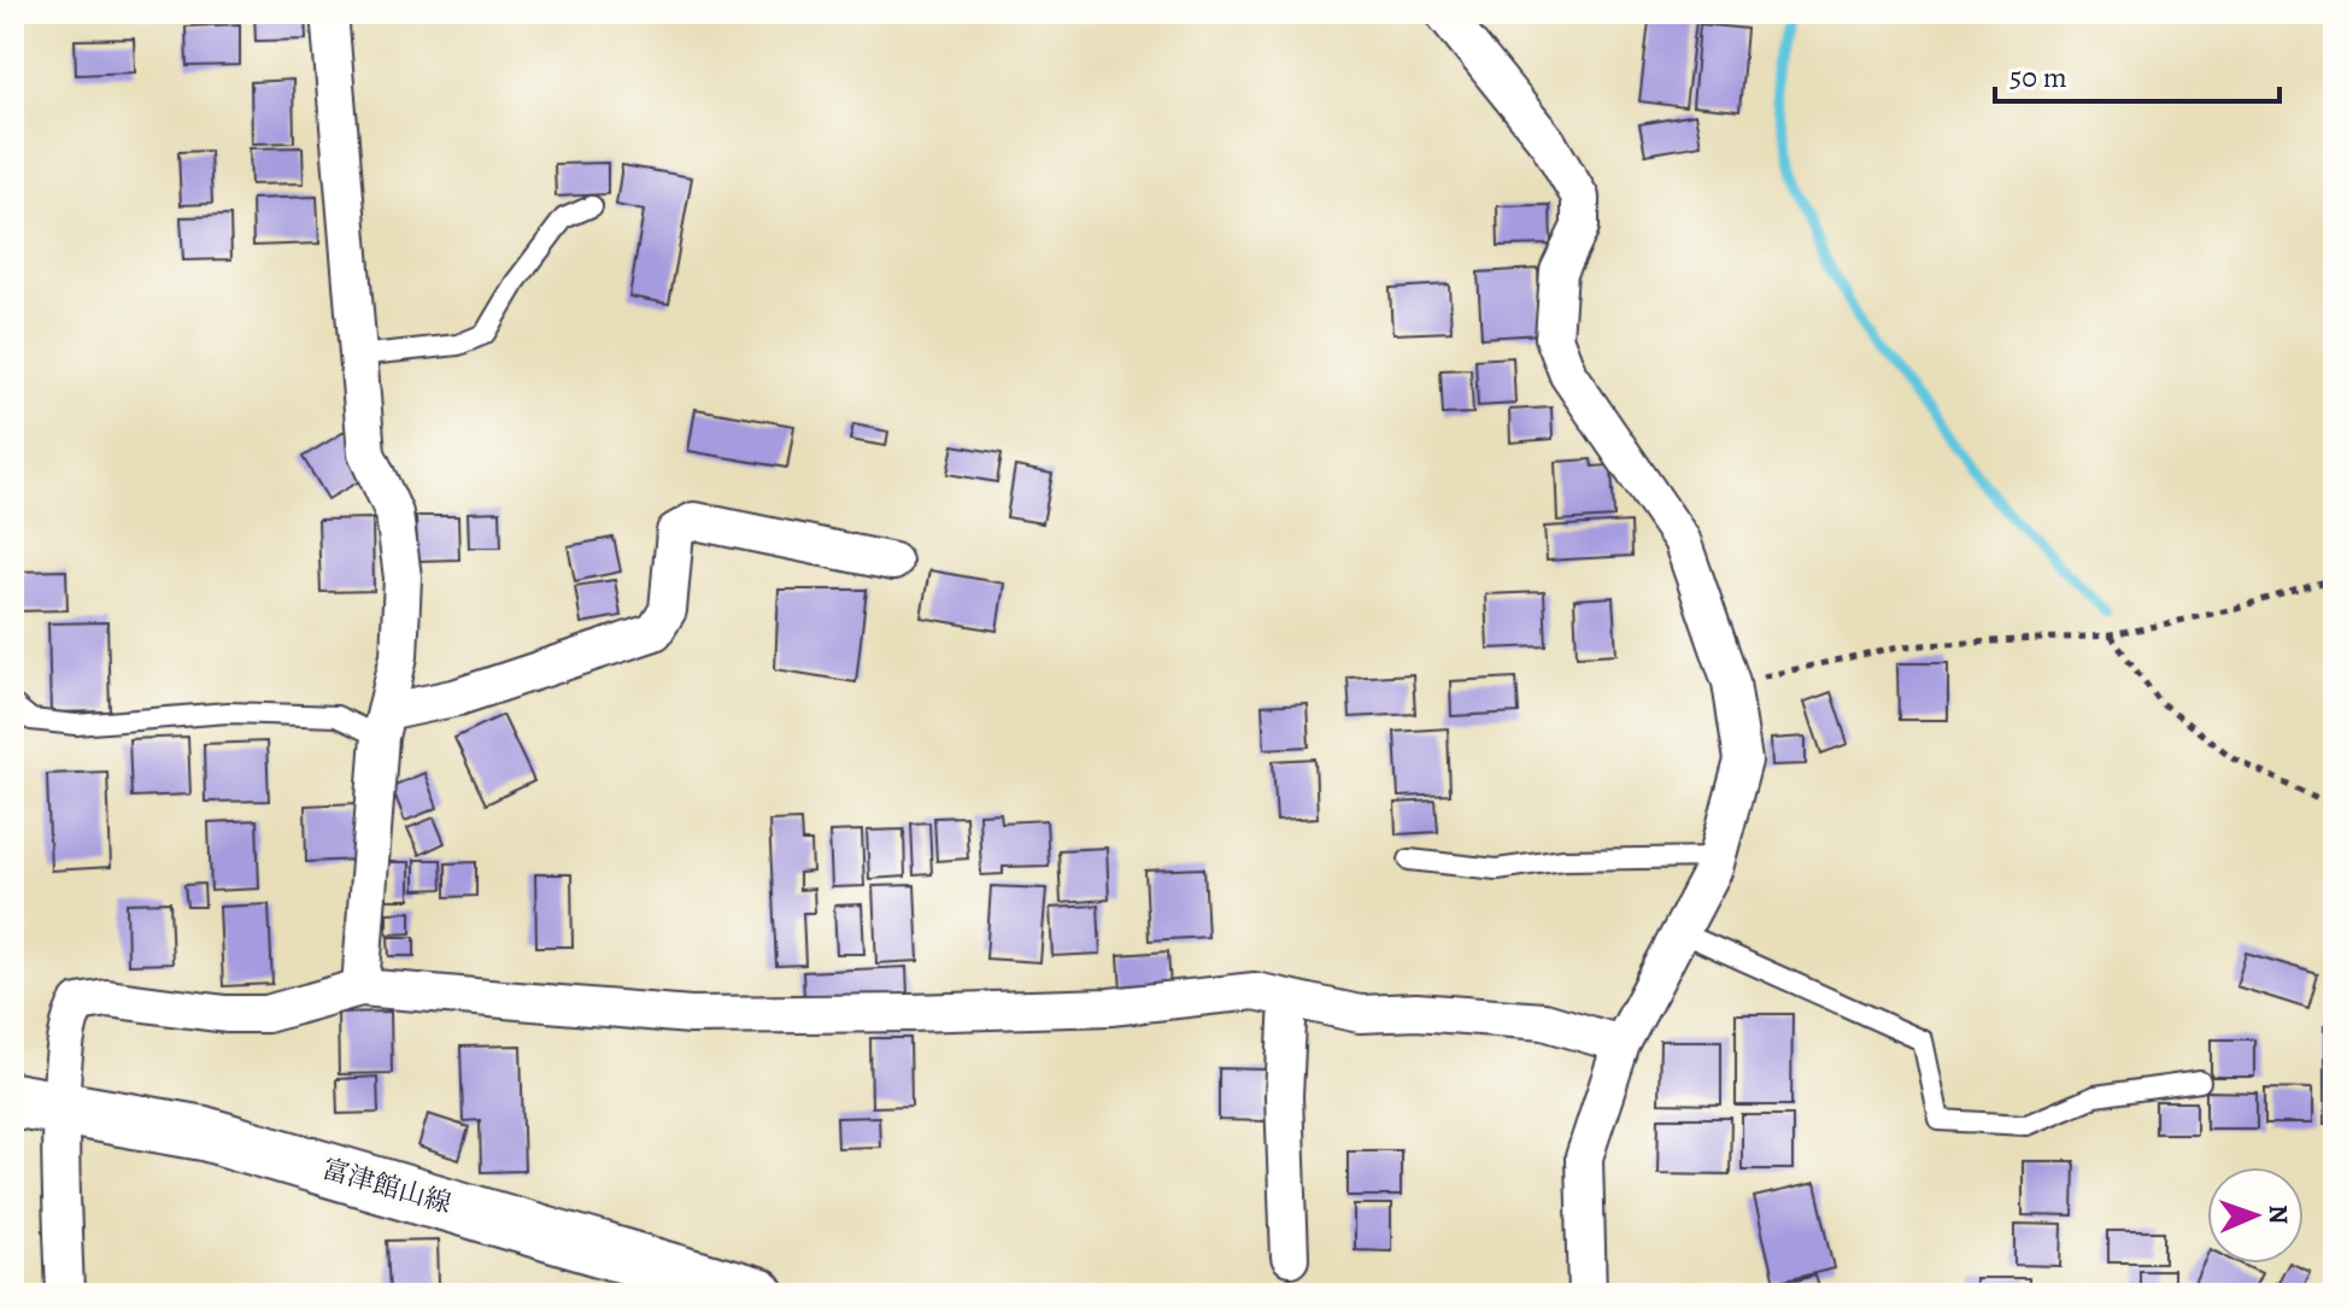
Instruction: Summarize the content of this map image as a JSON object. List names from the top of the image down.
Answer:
{
  "streets": {
    "main road": ["富津館山線"]
  },
  "scale_bar": "50 m",
  "north": "right"
}
